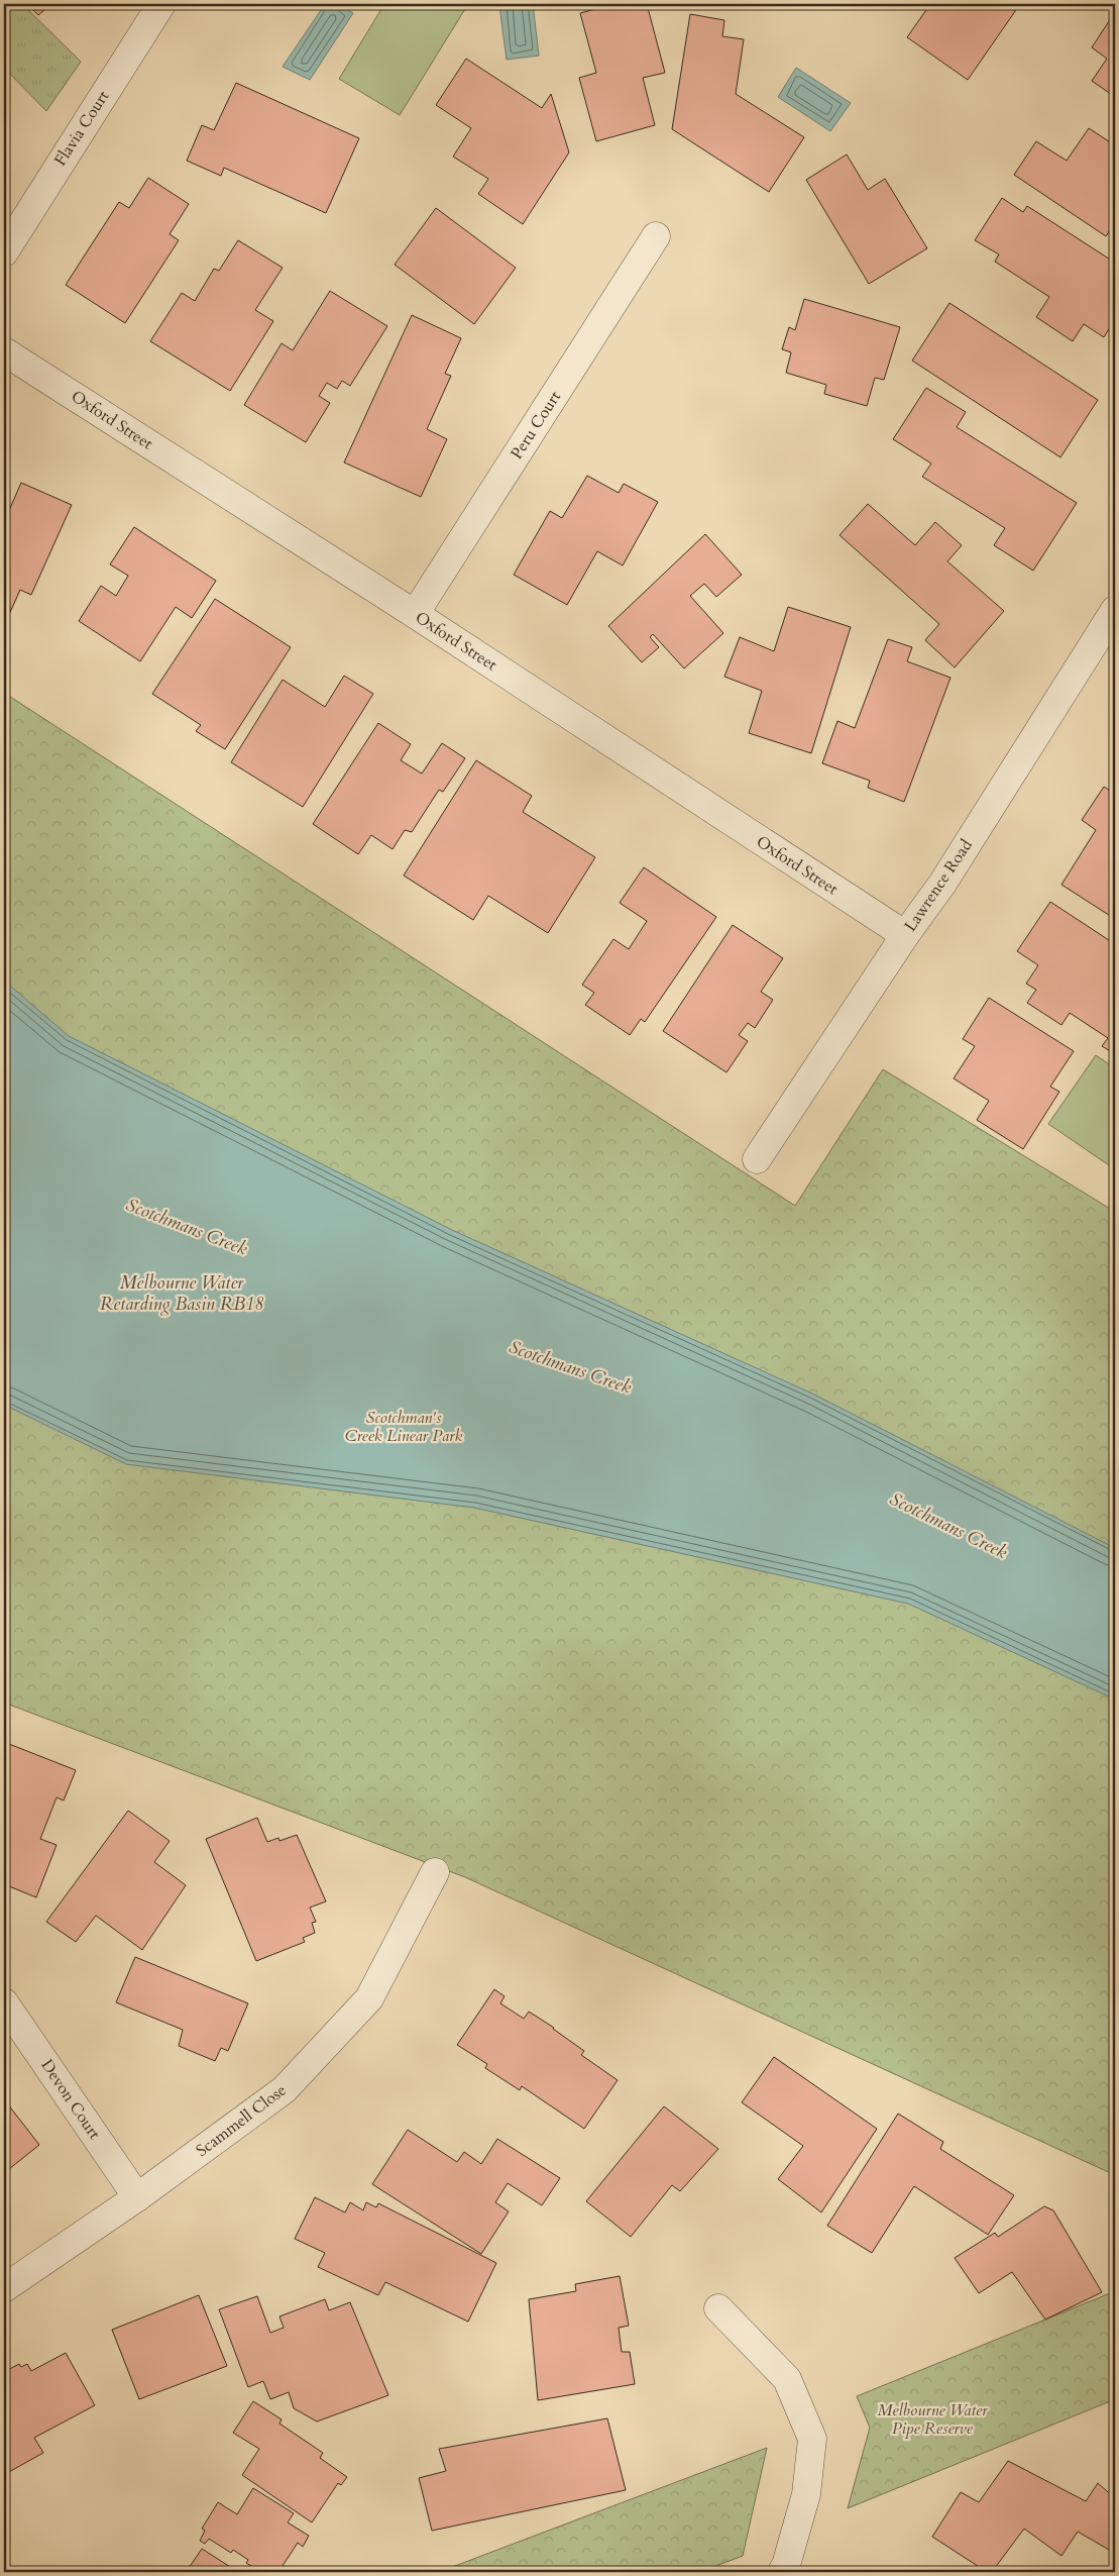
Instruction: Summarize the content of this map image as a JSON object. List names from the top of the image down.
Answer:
{
  "streets": {
    "street": [
      "Flavia Court",
      "Oxford Street",
      "Peru Court",
      "Lawrence Road",
      "Devon Court",
      "Scammell Close"
    ]
  },
  "crossings": [
    ["Oxford Street", "Peru Court"],
    ["Oxford Street", "Lawrence Road"],
    ["Devon Court", "Scammell Close"]
  ],
  "water": ["Scotchmans Creek", "Melbourne Water Retarding Basin RB18"],
  "parks": ["Scotchman's Creek Linear Park", "Melbourne Water Pipe Reserve"]
}
